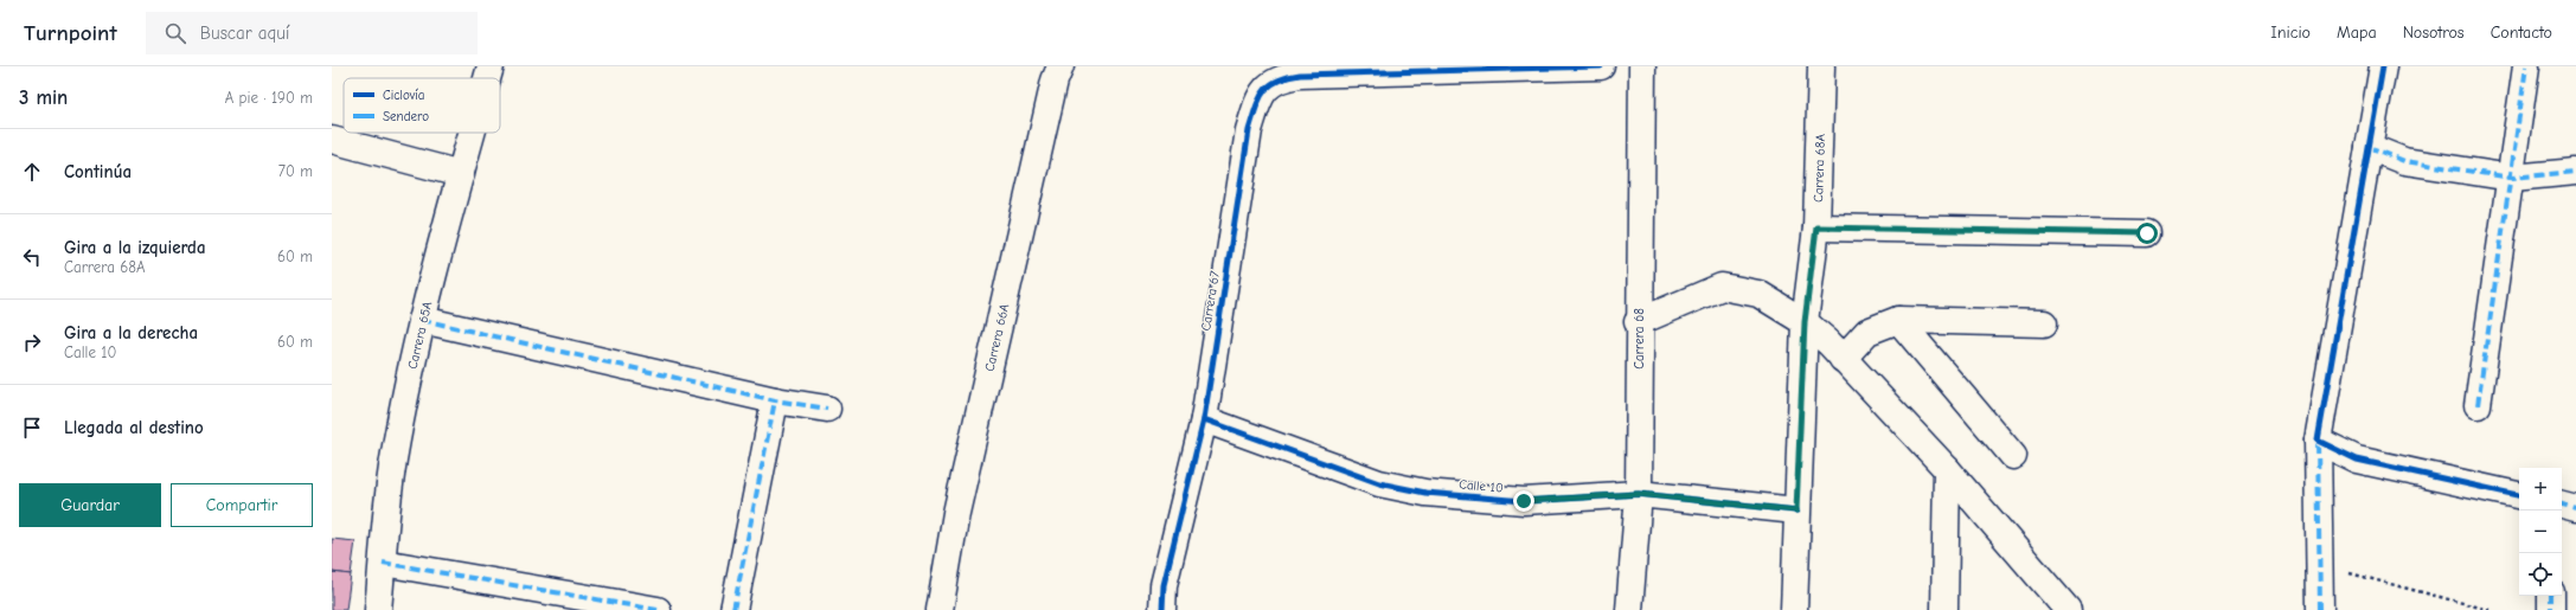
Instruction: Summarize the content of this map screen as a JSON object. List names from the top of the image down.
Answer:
{
  "streets": {
    "street": [
      "Carrera 68A",
      "Carrera 67",
      "Carrera 65A",
      "Carrera 66A",
      "Carrera 68",
      "Calle 10"
    ]
  },
  "crossings": [
    ["Carrera 68A", "Calle 10"],
    ["Carrera 67", "Calle 10"],
    ["Carrera 68", "Calle 10"]
  ],
  "legend": ["Ciclovía", "Sendero"],
  "page": {
    "header": "Turnpoint",
    "search": "Buscar aquí",
    "nav": [
      "Inicio",
      "Mapa",
      "Nosotros",
      "Contacto"
    ],
    "heading": ["3 min", "A pie · 190 m"],
    "list": [
      ["Continúa", "70 m"],
      ["Gira a la izquierda", "Carrera 68A", "60 m"],
      ["Gira a la derecha", "Calle 10", "60 m"],
      "Llegada al destino"
    ],
    "map_buttons": ["+", "−"],
    "buttons": ["Guardar", "Compartir"]
  }
}
